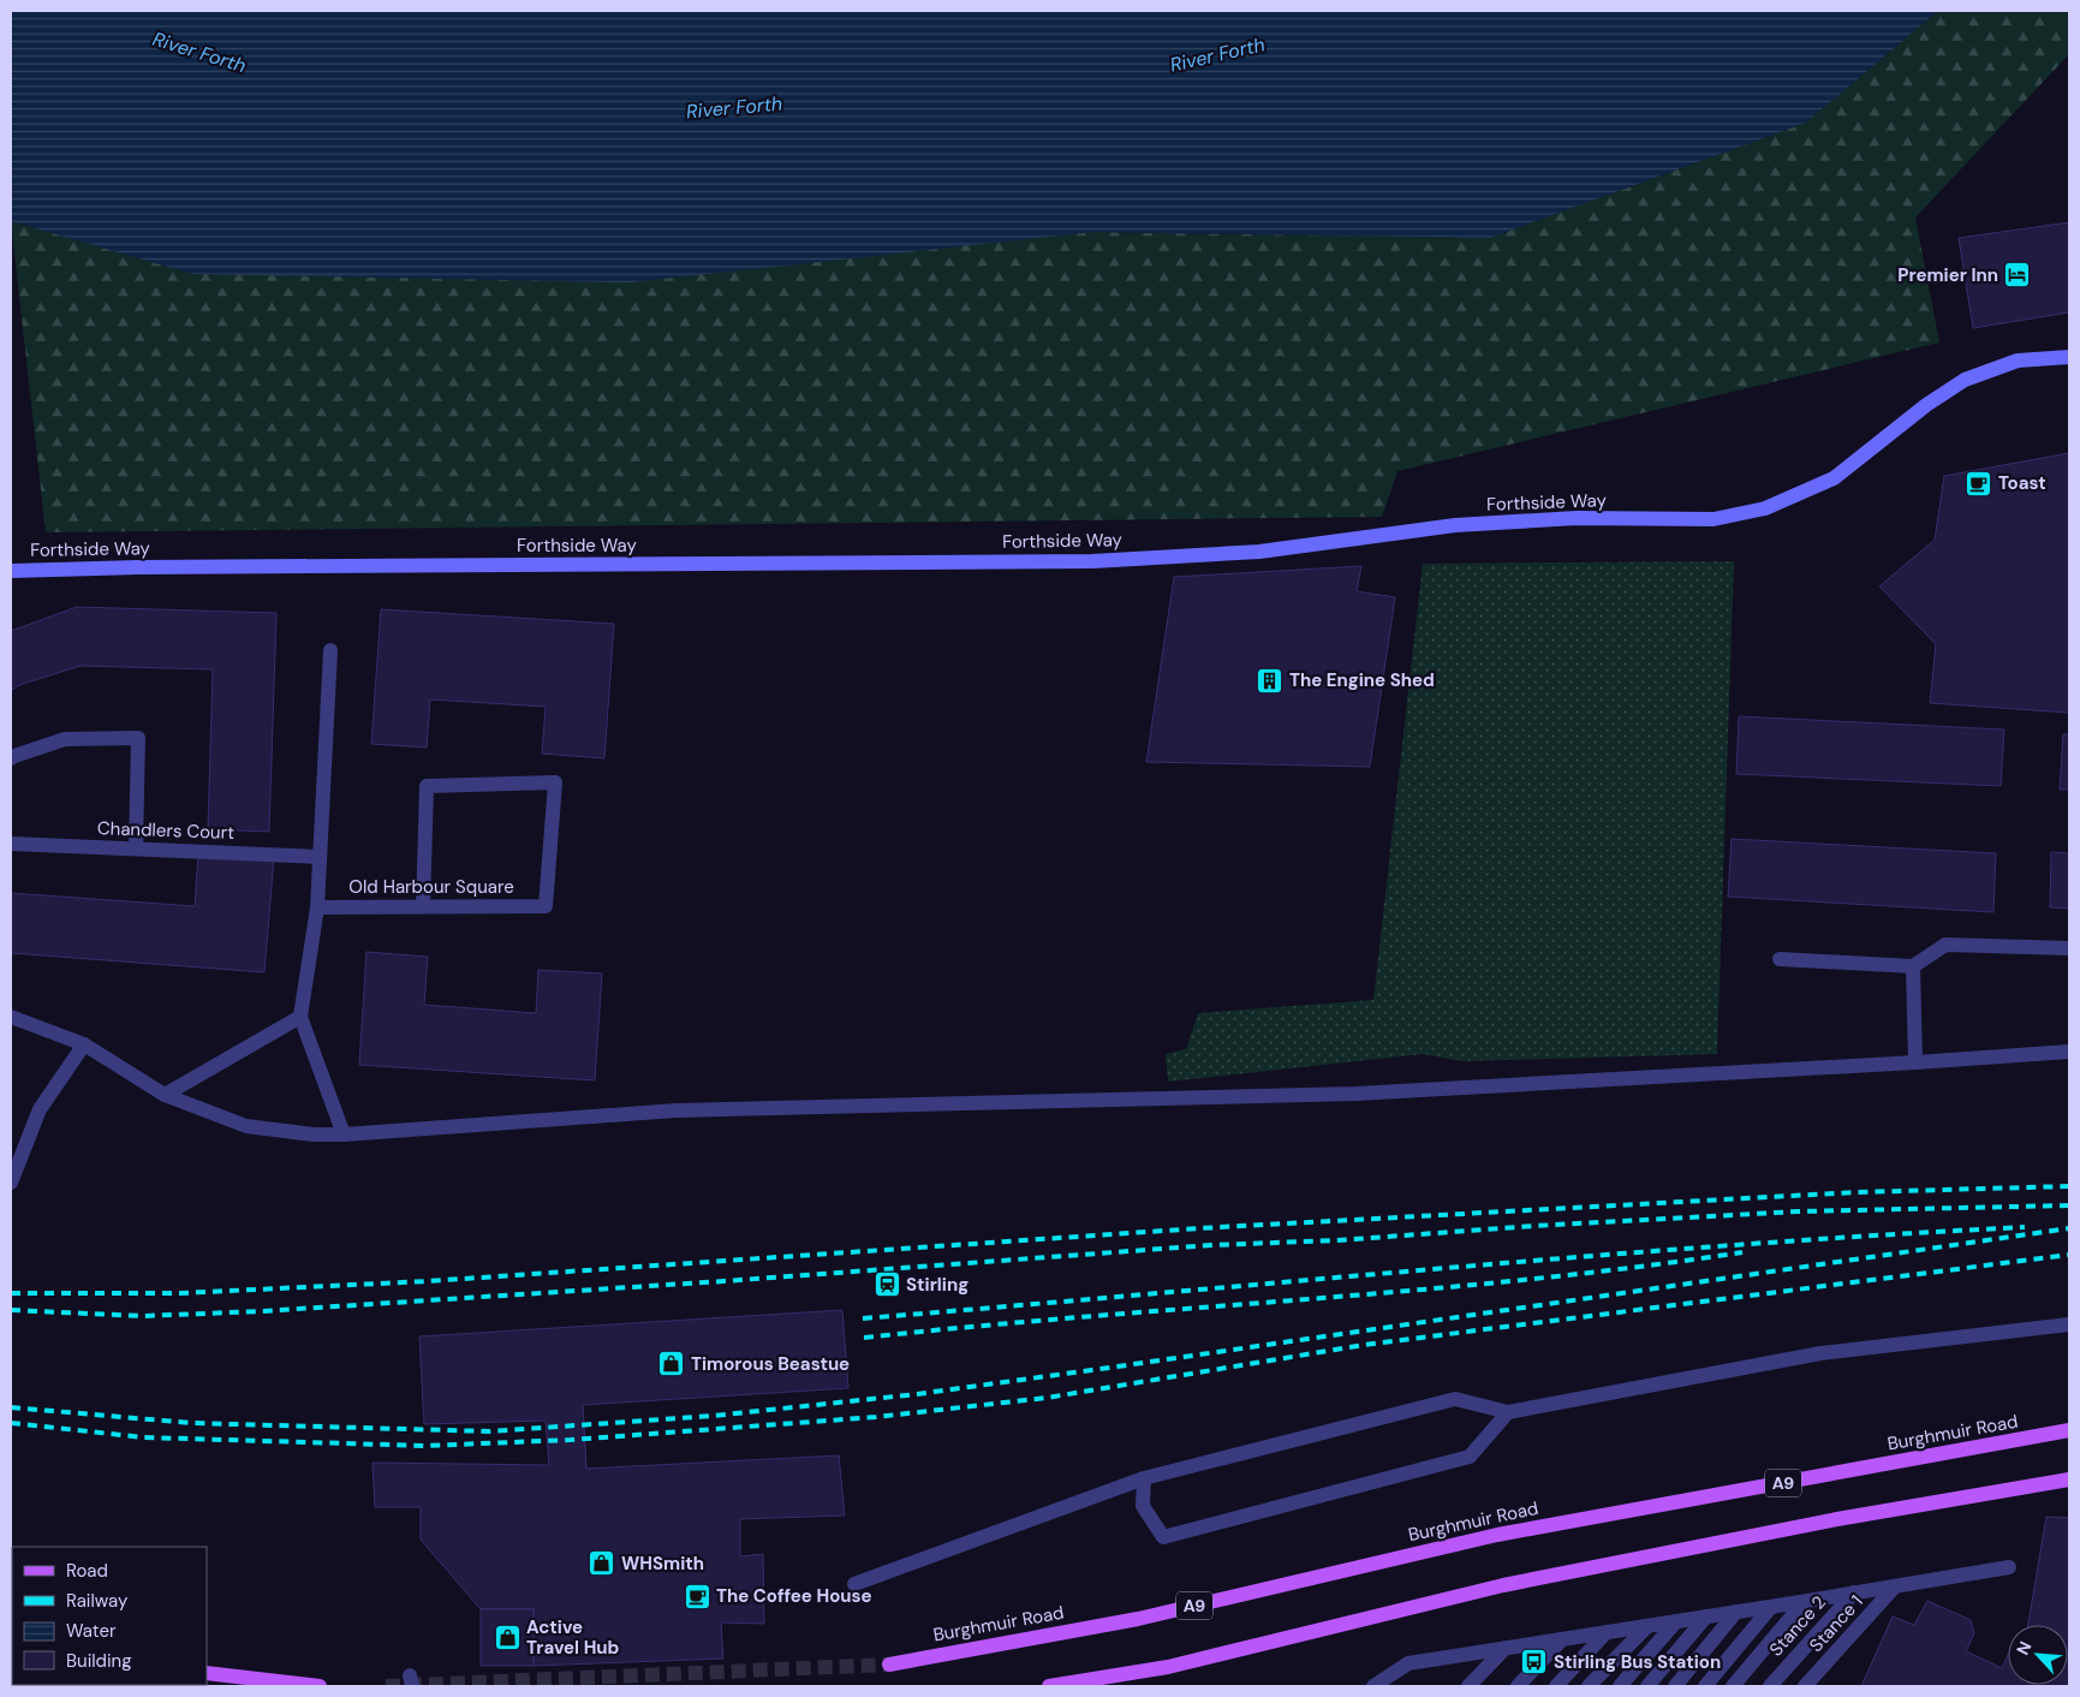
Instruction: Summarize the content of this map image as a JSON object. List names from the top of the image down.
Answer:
{
  "streets": {
    "main road": ["Burghmuir Road", "A9"],
    "street": [
      "Forthside Way",
      "Chandlers Court",
      "Old Harbour Square",
      "Stance 1",
      "Stance 2"
    ]
  },
  "water": ["River Forth"],
  "places": {
    "hotel": ["Premier Inn"],
    "cafe": ["Toast", "The Coffee House"],
    "building": ["The Engine Shed"],
    "station": ["Stirling"],
    "shop": ["Timorous Beastue", "WHSmith", "Active Travel Hub"],
    "bus stop": ["Stirling Bus Station"]
  },
  "legend": [
    "Road",
    "Railway",
    "Water",
    "Building"
  ],
  "north": "top left"
}
